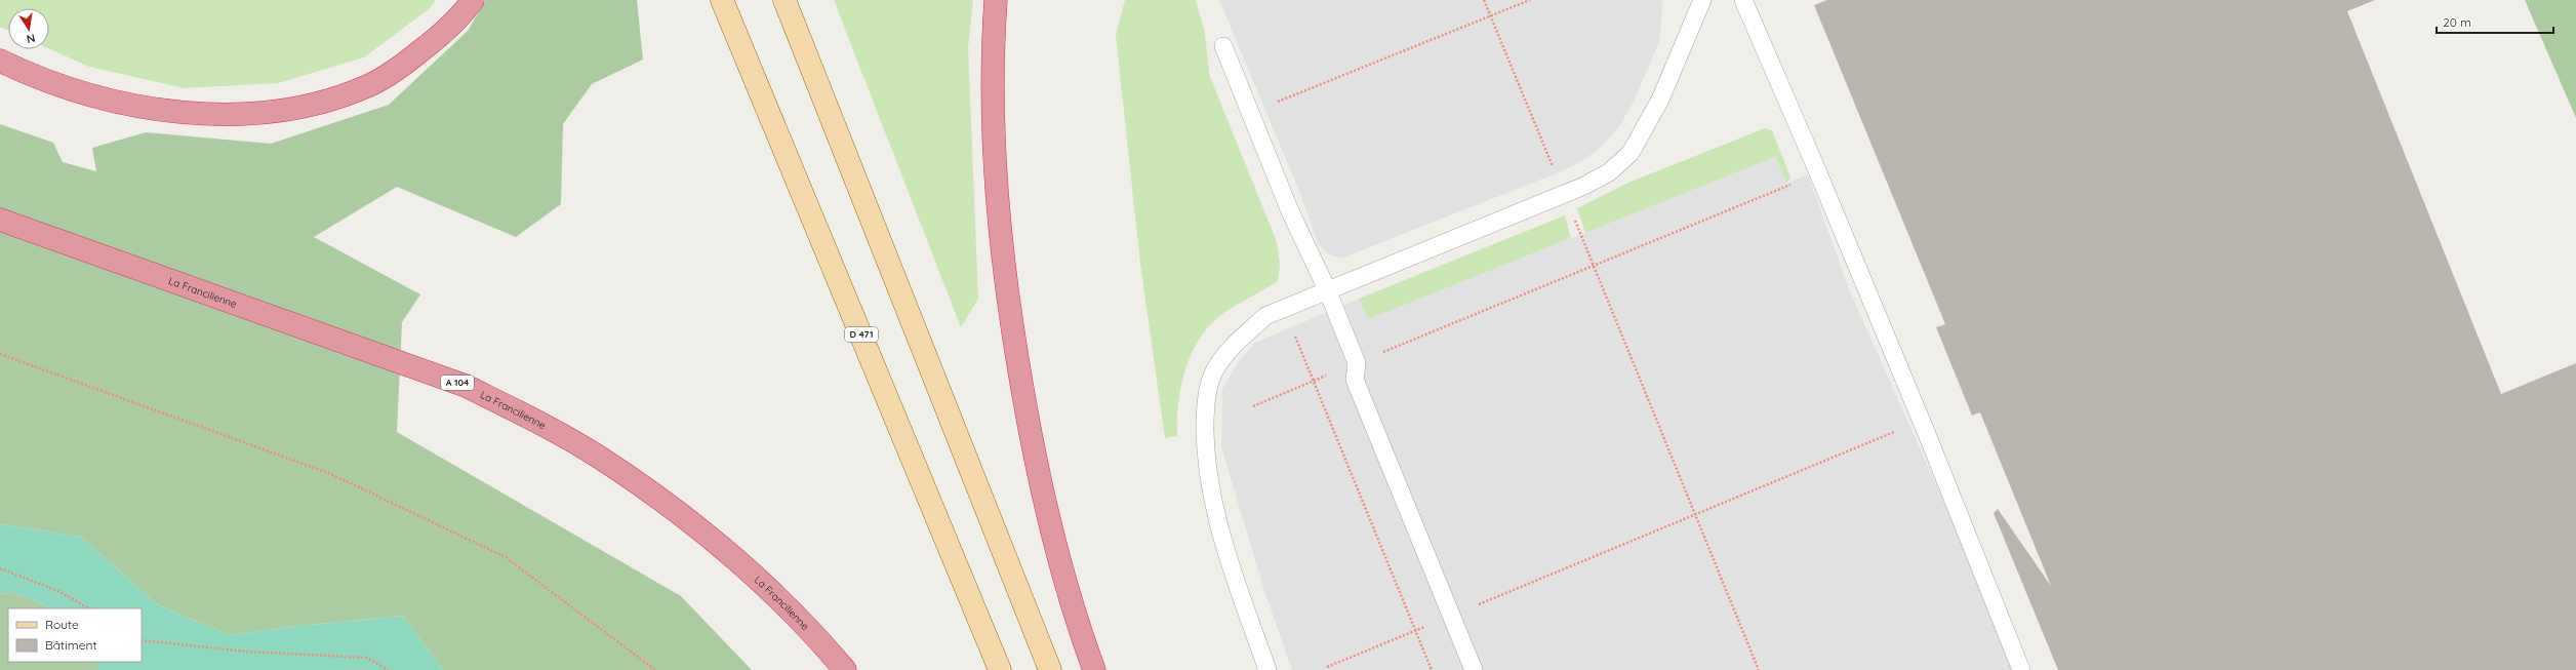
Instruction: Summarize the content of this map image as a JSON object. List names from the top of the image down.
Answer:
{
  "streets": {
    "highway": ["La Francilienne", "A 104"],
    "main road": ["D 471"]
  },
  "legend": ["Route", "Bâtiment"],
  "scale_bar": "20 m",
  "north": "bottom"
}
